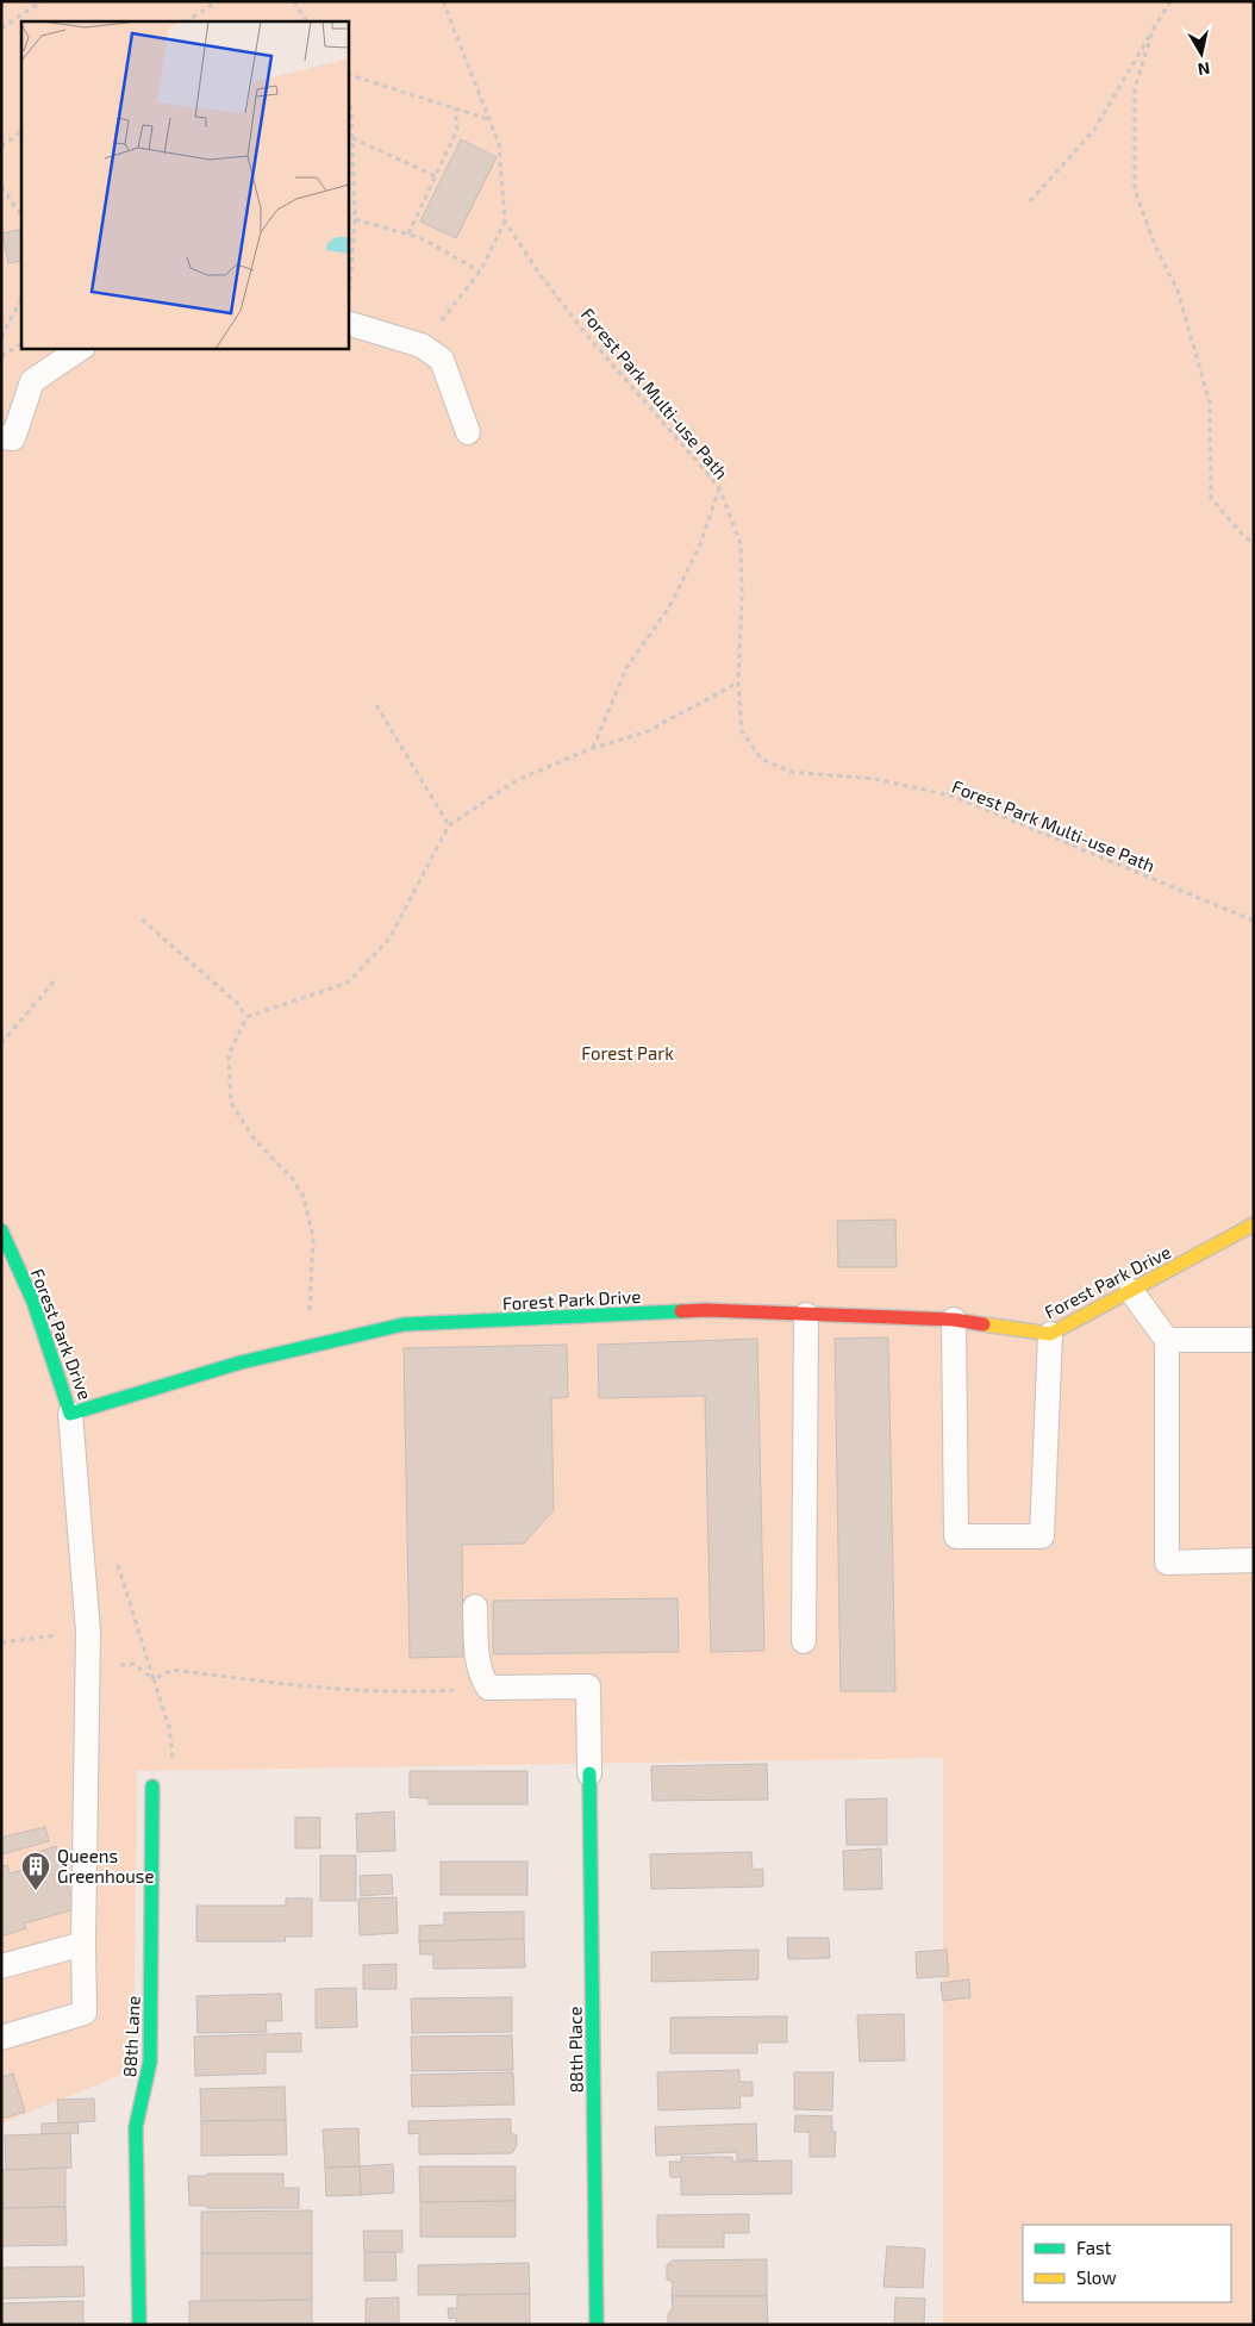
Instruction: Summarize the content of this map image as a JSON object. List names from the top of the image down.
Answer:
{
  "streets": {
    "street": ["Forest Park Drive", "88th Lane", "88th Place"],
    "path": ["Forest Park Multi-use Path"]
  },
  "parks": ["Forest Park"],
  "places": {
    "building": ["Queens Greenhouse"]
  },
  "legend": ["Fast", "Slow"],
  "north": "bottom"
}
